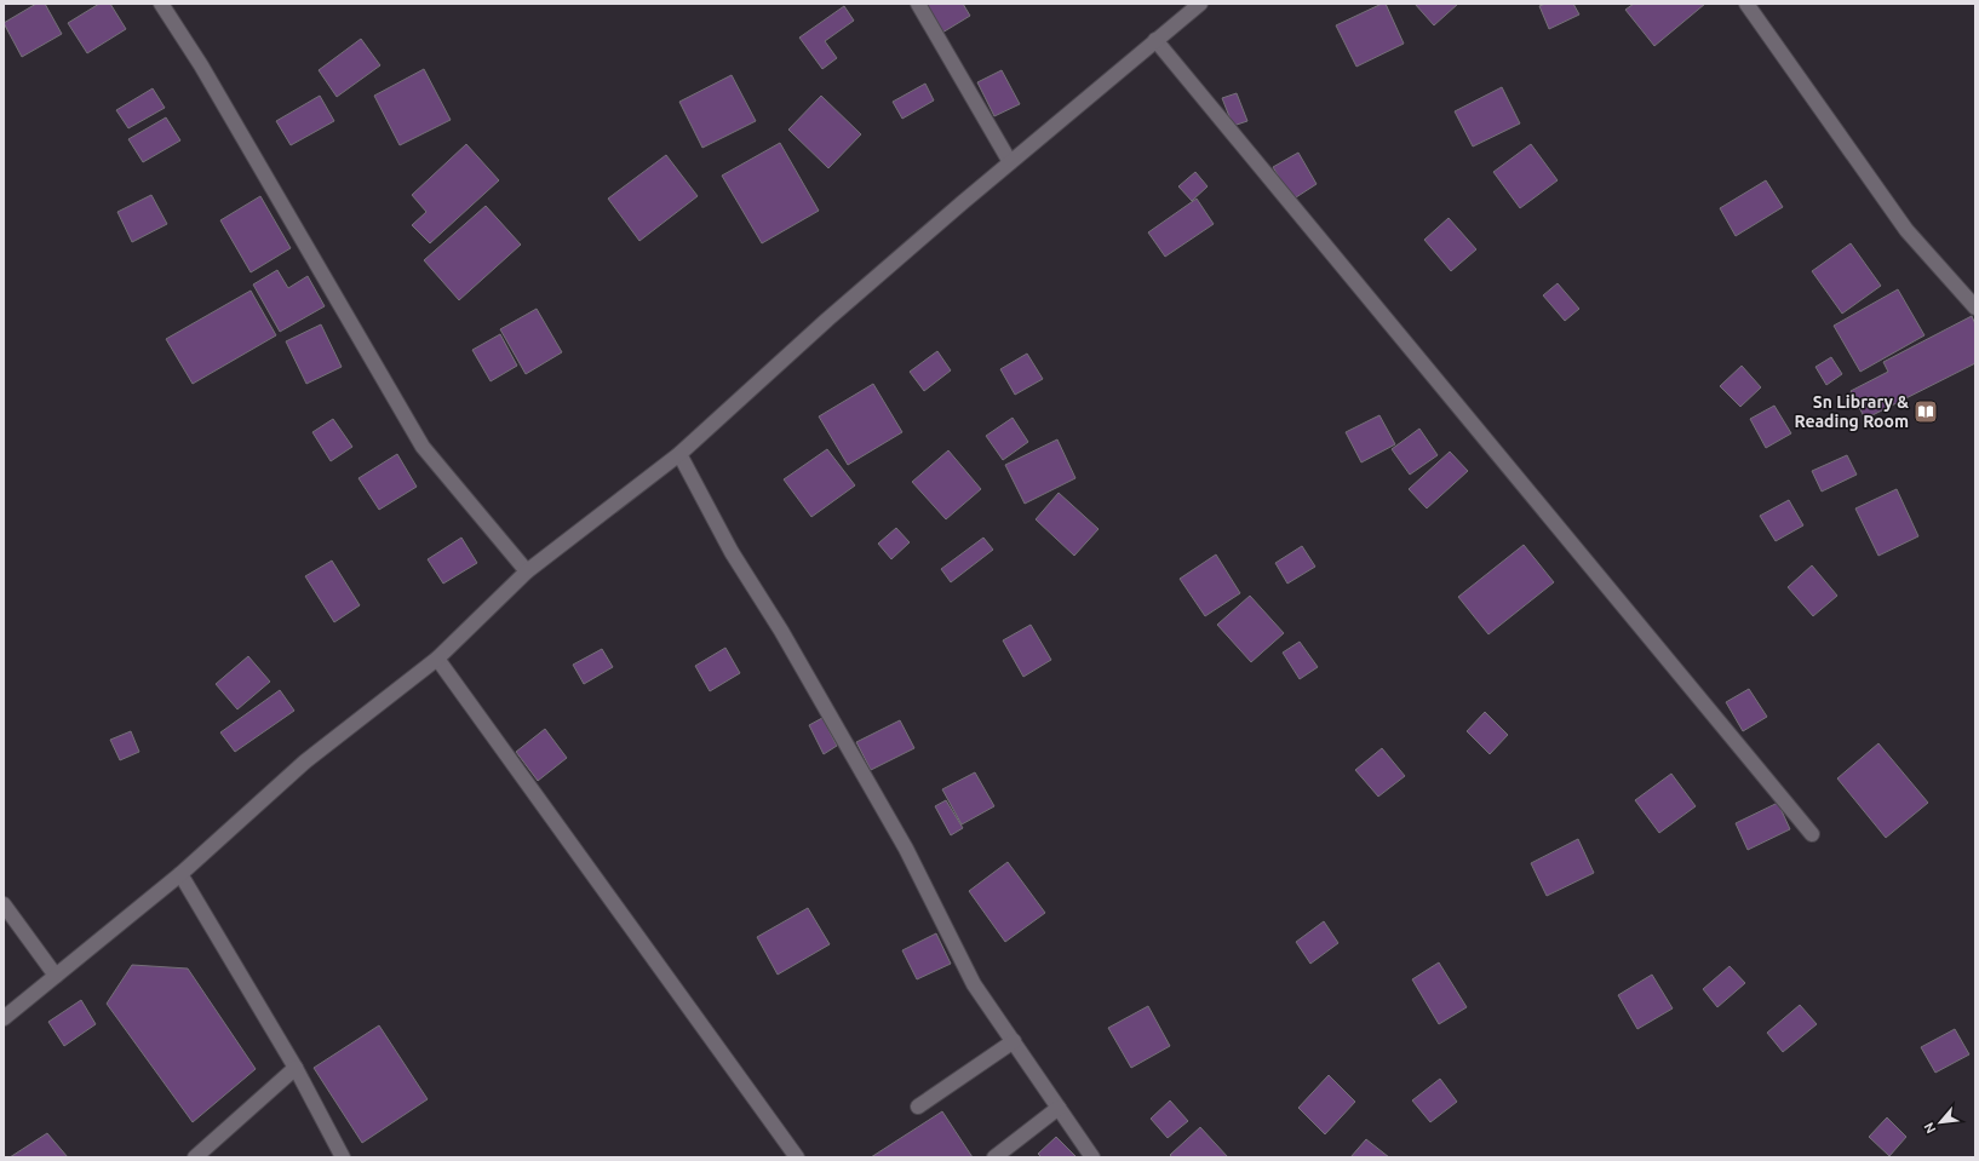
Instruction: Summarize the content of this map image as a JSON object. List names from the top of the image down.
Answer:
{
  "places": {
    "library": ["Sn Library & Reading Room"]
  },
  "north": "bottom left"
}
